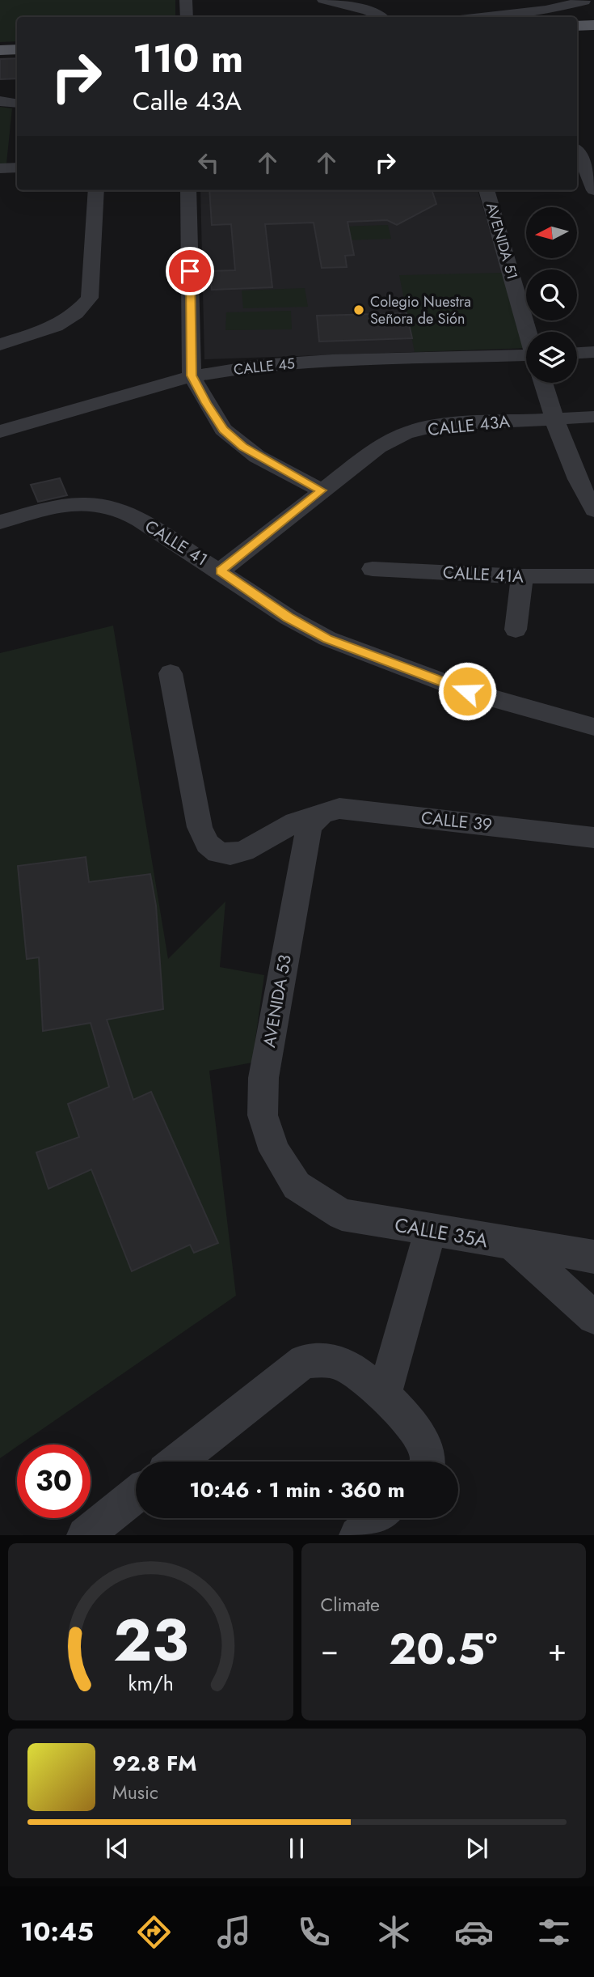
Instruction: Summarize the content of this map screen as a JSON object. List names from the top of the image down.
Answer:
{
  "streets": {
    "street": [
      "AVENIDA 51",
      "CALLE 45",
      "CALLE 43A",
      "CALLE 41",
      "CALLE 41A",
      "CALLE 39",
      "AVENIDA 53",
      "CALLE 35A"
    ]
  },
  "crossings": [
    ["AVENIDA 51", "CALLE 43A"],
    ["CALLE 43A", "CALLE 41"],
    ["CALLE 39", "AVENIDA 53"],
    ["AVENIDA 53", "CALLE 35A"]
  ],
  "places": ["Colegio Nuestra Señora de Sión"],
  "north": "left",
  "page": {
    "turn": ["110 m", "Calle 43A"],
    "limit": "30",
    "trip": "10:46 · 1 min · 360 m",
    "tile": "Climate",
    "heat": ["−", "20.5°", "+"],
    "song": ["92.8 FM", "Music"],
    "tabs": "10:45",
    "gauge": ["23", "km/h"]
  }
}
